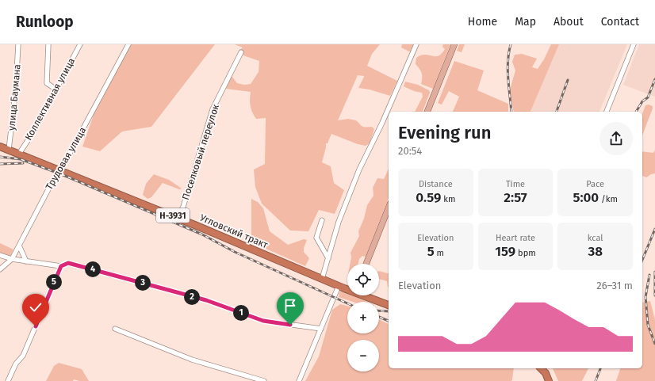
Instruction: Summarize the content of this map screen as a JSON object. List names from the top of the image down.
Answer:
{
  "streets": {
    "highway": ["Н-3931", "Угловский тракт"],
    "street": [
      "улица Баумана",
      "Коллективная улица",
      "Поселковый переулок",
      "Трудовая улица"
    ]
  },
  "crossings": [
    ["улица Баумана", "Угловский тракт"],
    ["Коллективная улица", "Угловский тракт"],
    ["Поселковый переулок", "Угловский тракт"],
    ["Трудовая улица", "Угловский тракт"]
  ],
  "page": {
    "header": "Runloop",
    "nav": [
      "Home",
      "Map",
      "About",
      "Contact"
    ],
    "heading": ["Evening run", "20:54"],
    "stats": [
      ["Distance", "0.59 km"],
      ["Time", "2:57"],
      ["Pace", "5:00 /km"],
      ["Elevation", "5 m"],
      ["Heart rate", "159 bpm"],
      ["kcal", "38"]
    ],
    "pins": [
      "4",
      "5",
      "3",
      "2",
      "1"
    ],
    "map_buttons": ["+", "−"],
    "chart": ["Elevation", "26–31 m"]
  }
}
